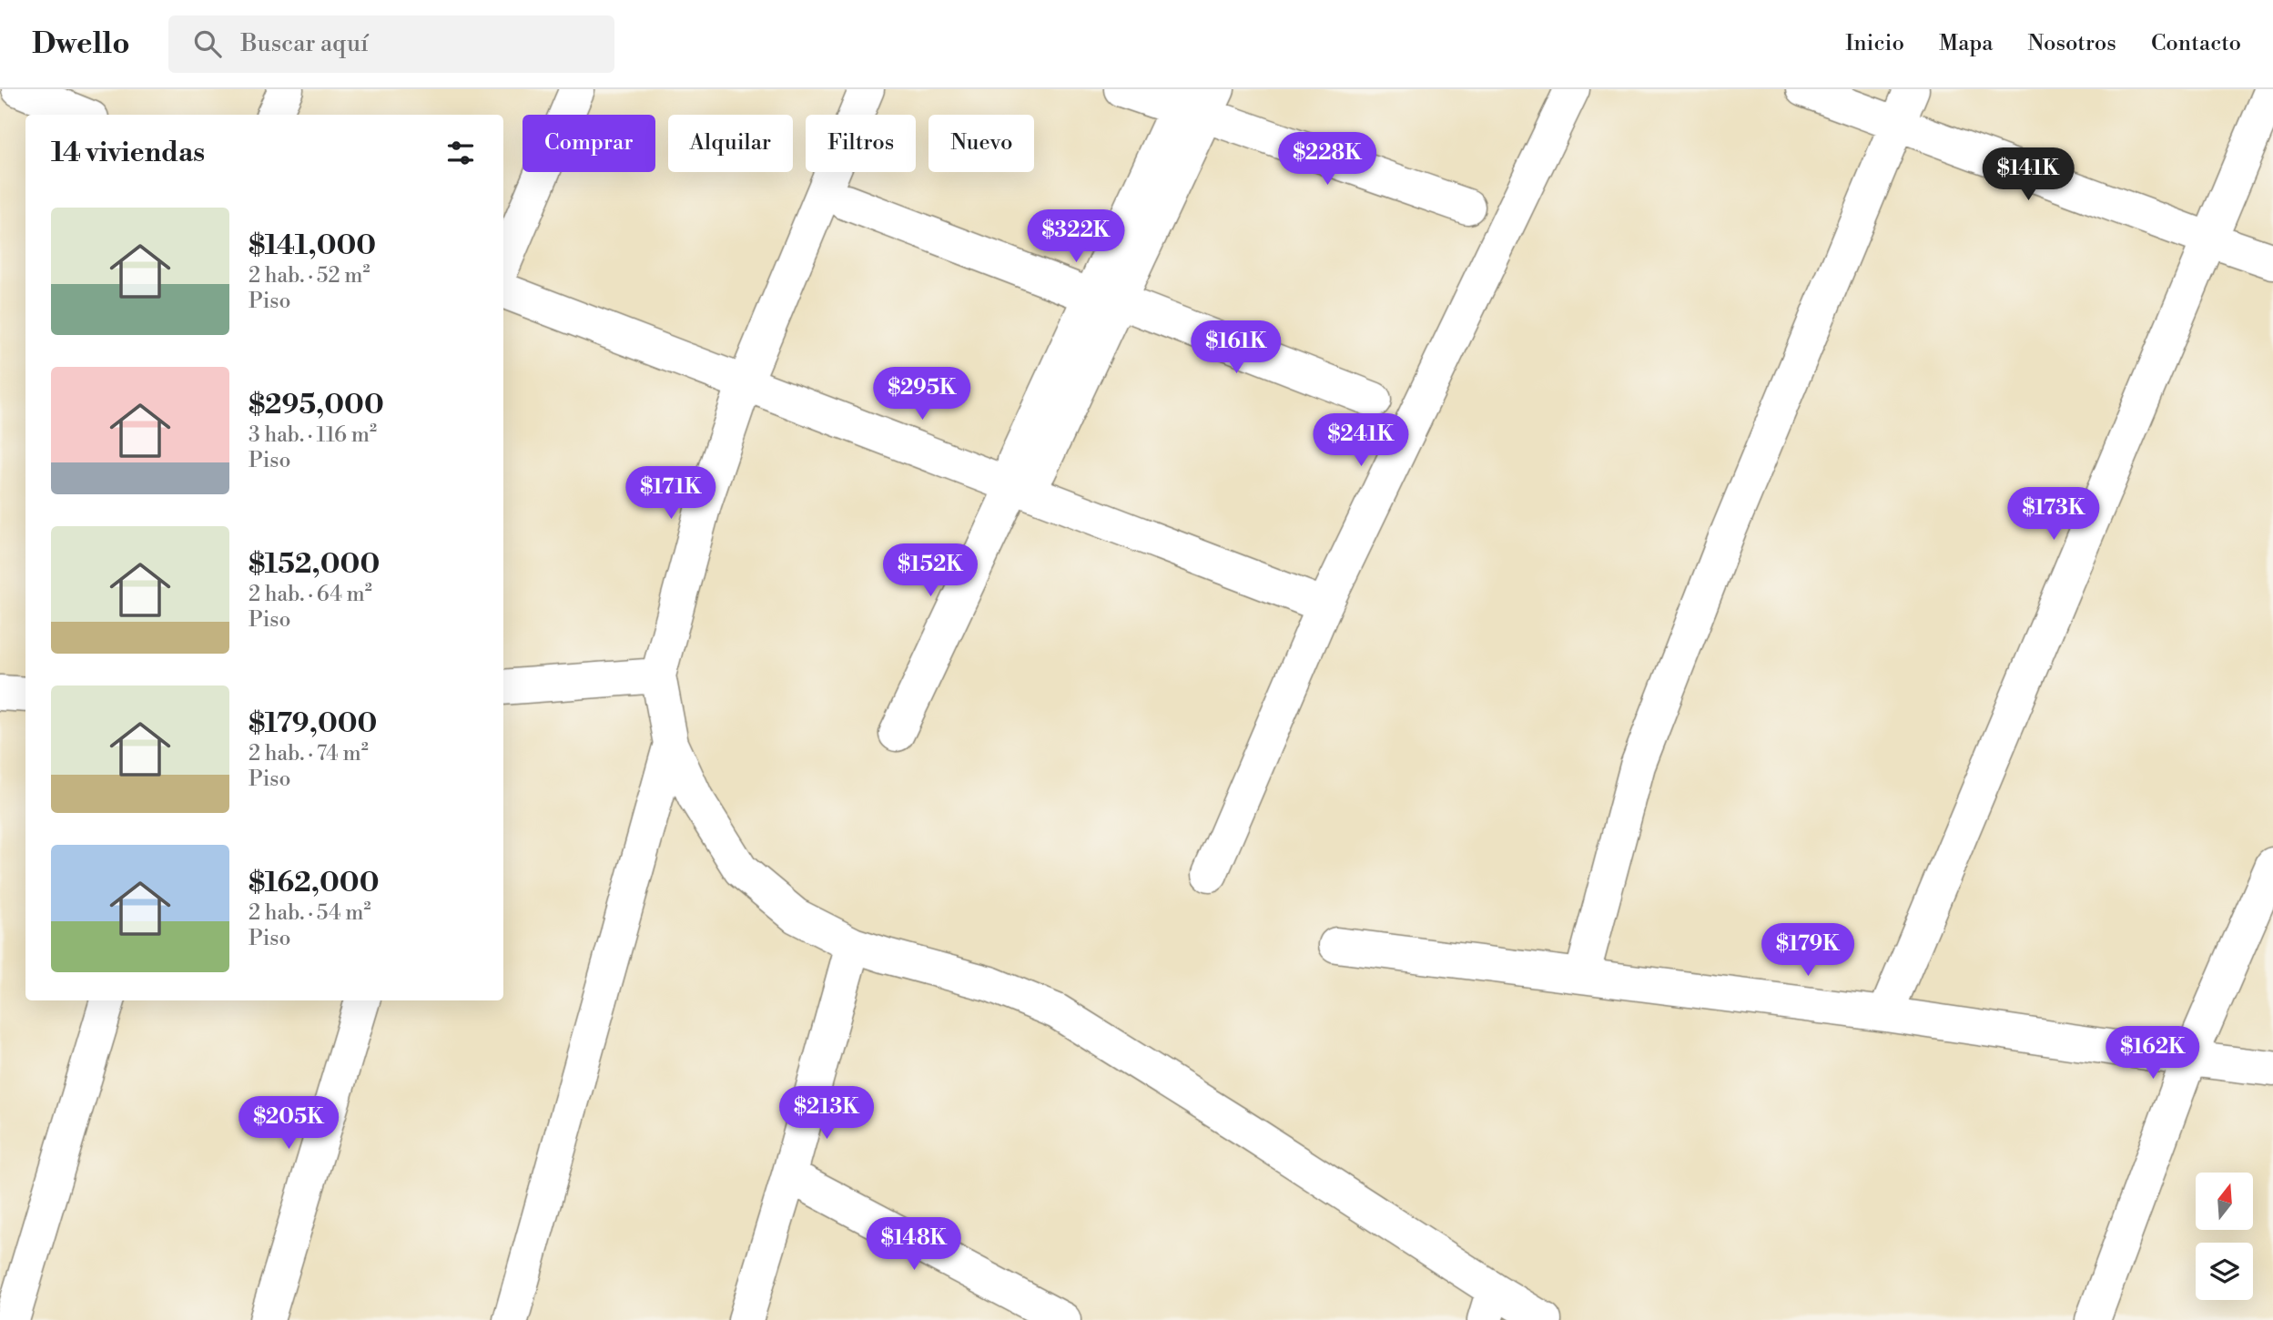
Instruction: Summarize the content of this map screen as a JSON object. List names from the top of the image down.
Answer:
{
  "north": "top",
  "page": {
    "header": "Dwello",
    "search": "Buscar aquí",
    "nav": [
      "Inicio",
      "Mapa",
      "Nosotros",
      "Contacto"
    ],
    "chip": [
      "Comprar",
      "Alquilar",
      "Filtros",
      "Nuevo"
    ],
    "heading": "14 viviendas",
    "price": [
      "$228K",
      "$141K",
      "$322K",
      "$161K",
      "$295K",
      "$241K",
      "$171K",
      "$173K",
      "$152K",
      "$179K",
      "$162K",
      "$213K",
      "$205K",
      "$148K"
    ],
    "list": [
      {
        "name": "$141,000",
        "note": "2 hab. · 52 m² · Piso"
      },
      {
        "name": "$295,000",
        "note": "3 hab. · 116 m² · Piso"
      },
      {
        "name": "$152,000",
        "note": "2 hab. · 64 m² · Piso"
      },
      {
        "name": "$179,000",
        "note": "2 hab. · 74 m² · Piso"
      },
      {
        "name": "$162,000",
        "note": "2 hab. · 54 m² · Piso"
      }
    ]
  }
}
